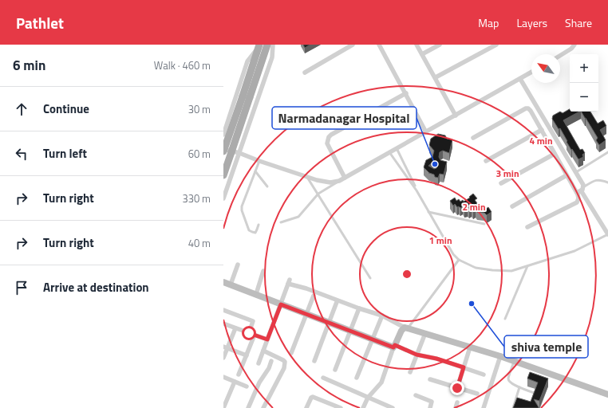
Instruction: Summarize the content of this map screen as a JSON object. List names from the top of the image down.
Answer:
{
  "places": ["Narmadanagar Hospital", "shiva temple"],
  "north": "top left",
  "page": {
    "header": "Pathlet",
    "nav": ["Map", "Layers", "Share"],
    "heading": ["6 min", "Walk · 460 m"],
    "map_buttons": ["+", "−"],
    "list": [
      ["Continue", "30 m"],
      ["Turn left", "60 m"],
      ["Turn right", "330 m"],
      ["Turn right", "40 m"],
      "Arrive at destination"
    ]
  },
  "rings": [
    "4 min",
    "3 min",
    "2 min",
    "1 min"
  ]
}
